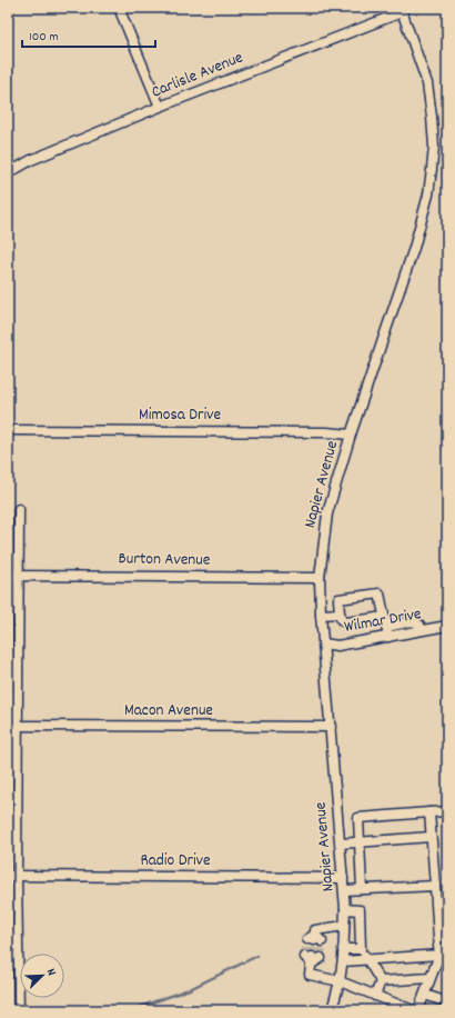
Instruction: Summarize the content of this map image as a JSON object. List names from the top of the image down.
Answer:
{
  "streets": {
    "street": [
      "Carlisle Avenue",
      "Mimosa Drive",
      "Napier Avenue",
      "Burton Avenue",
      "Wilmar Drive",
      "Macon Avenue",
      "Radio Drive"
    ]
  },
  "crossings": [
    ["Carlisle Avenue", "Napier Avenue"],
    ["Mimosa Drive", "Napier Avenue"],
    ["Napier Avenue", "Burton Avenue"],
    ["Napier Avenue", "Wilmar Drive"],
    ["Napier Avenue", "Macon Avenue"],
    ["Napier Avenue", "Radio Drive"]
  ],
  "scale_bar": "100 m",
  "north": "top right"
}
